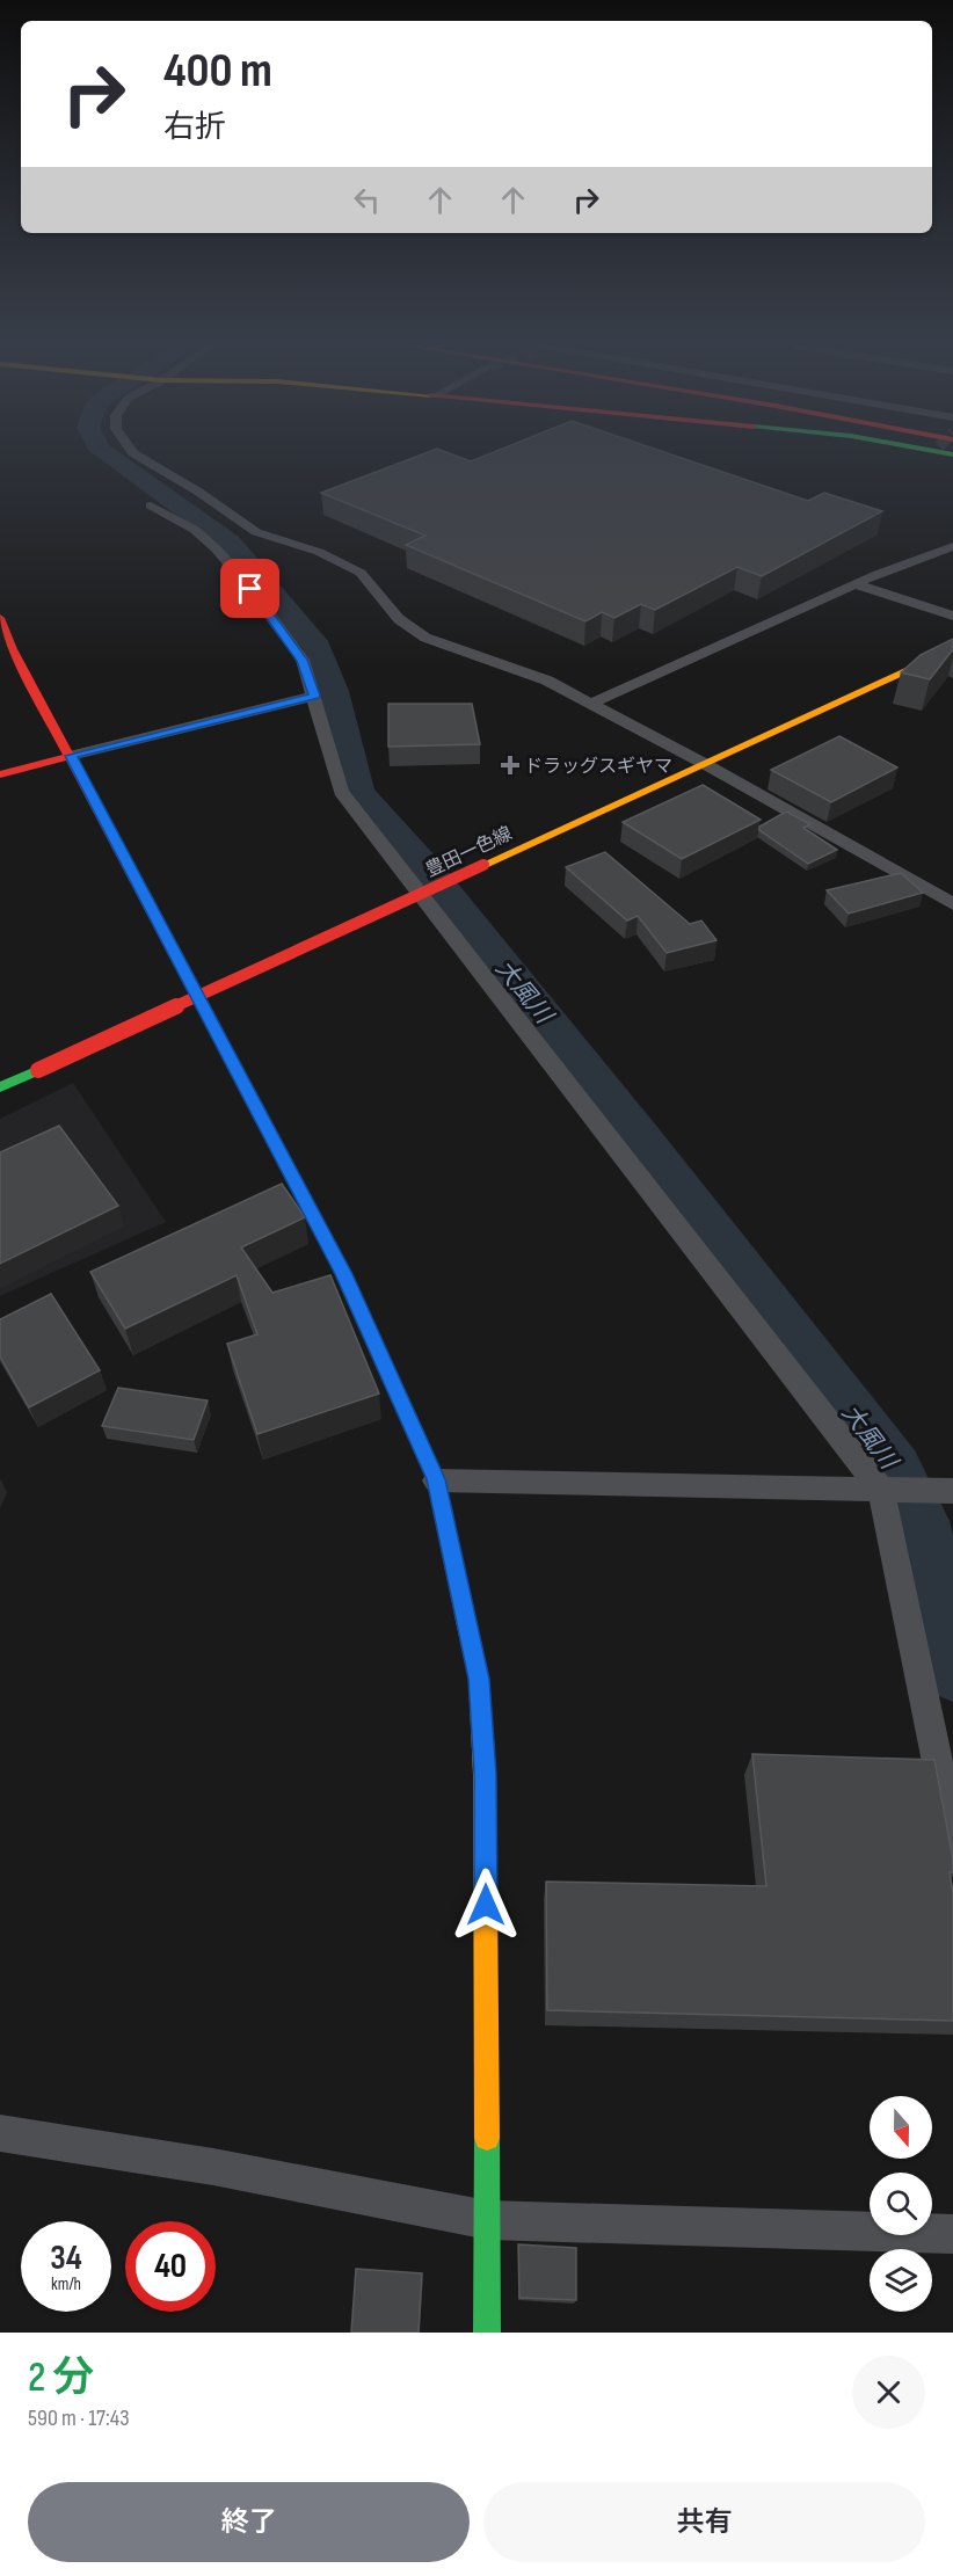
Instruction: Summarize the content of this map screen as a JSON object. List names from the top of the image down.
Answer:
{
  "streets": {
    "main road": ["豊田一色線"]
  },
  "water": ["大風川"],
  "places": {
    "health": ["ドラッグスギヤマ"]
  },
  "north": "bottom",
  "page": {
    "turn": ["400 m", "右折"],
    "speed": "34 km/h",
    "limit": "40",
    "heading": ["2 分", "590 m · 17:43"],
    "buttons": ["終了", "共有"]
  }
}
